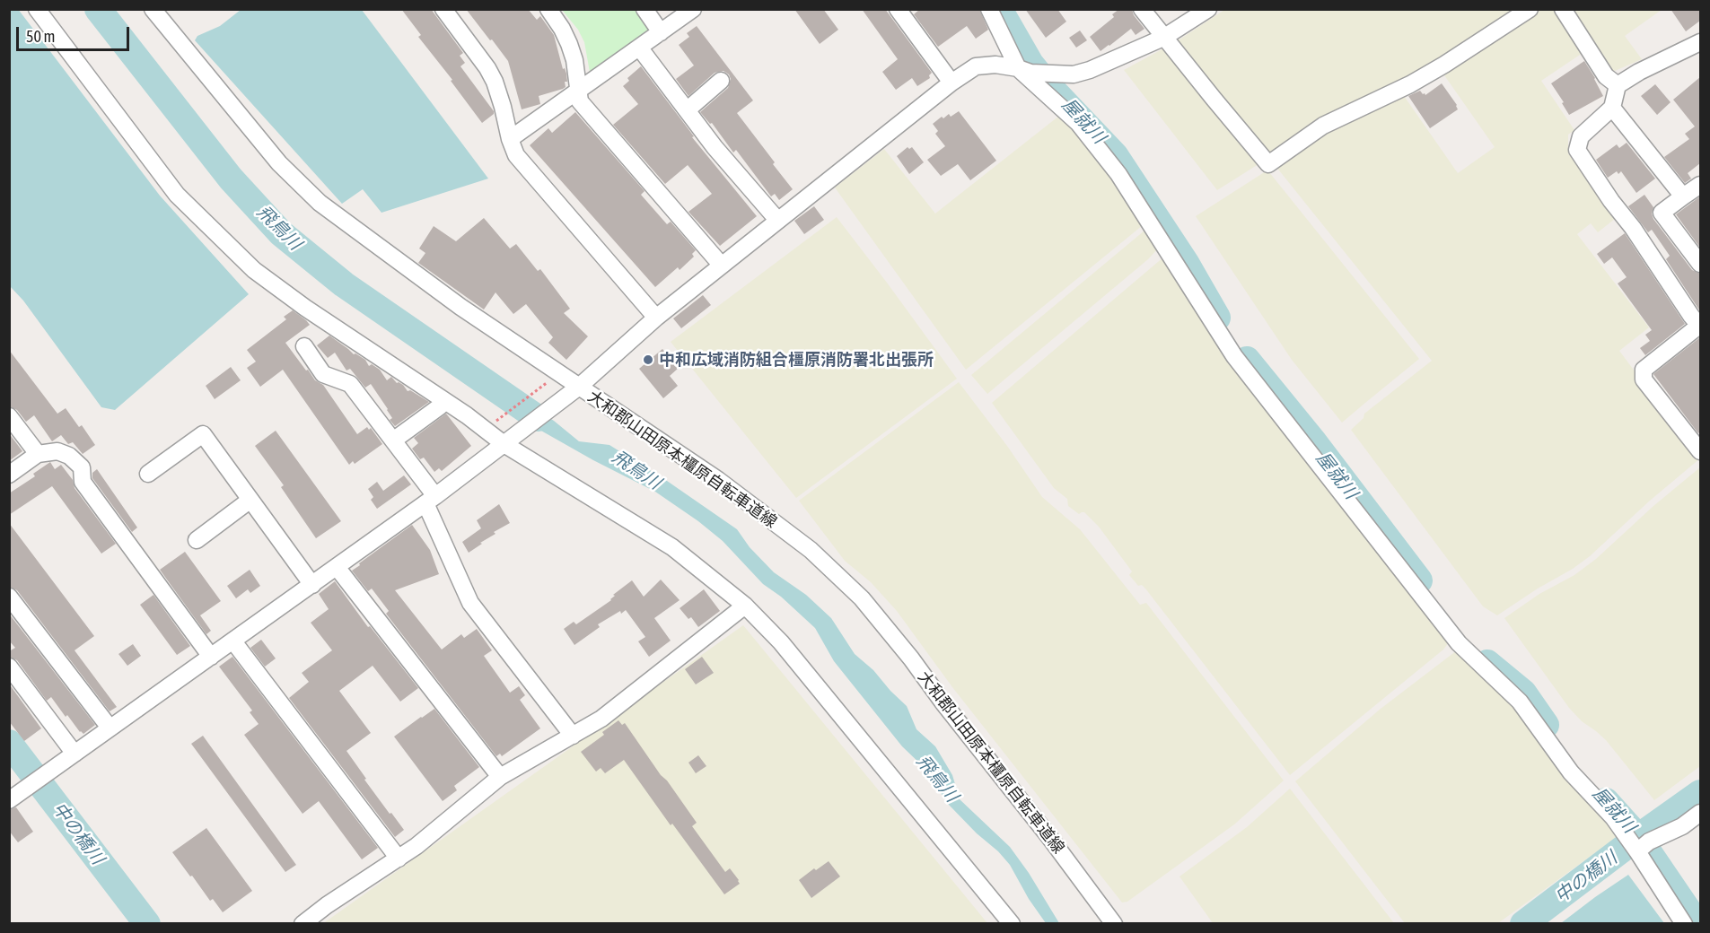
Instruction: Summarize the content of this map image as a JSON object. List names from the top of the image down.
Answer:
{
  "streets": {
    "street": ["大和郡山田原本橿原自転車道線"]
  },
  "water": ["屋就川", "飛鳥川", "中の橋川"],
  "places": ["中和広域消防組合橿原消防署北出張所"],
  "scale_bar": "50 m"
}
